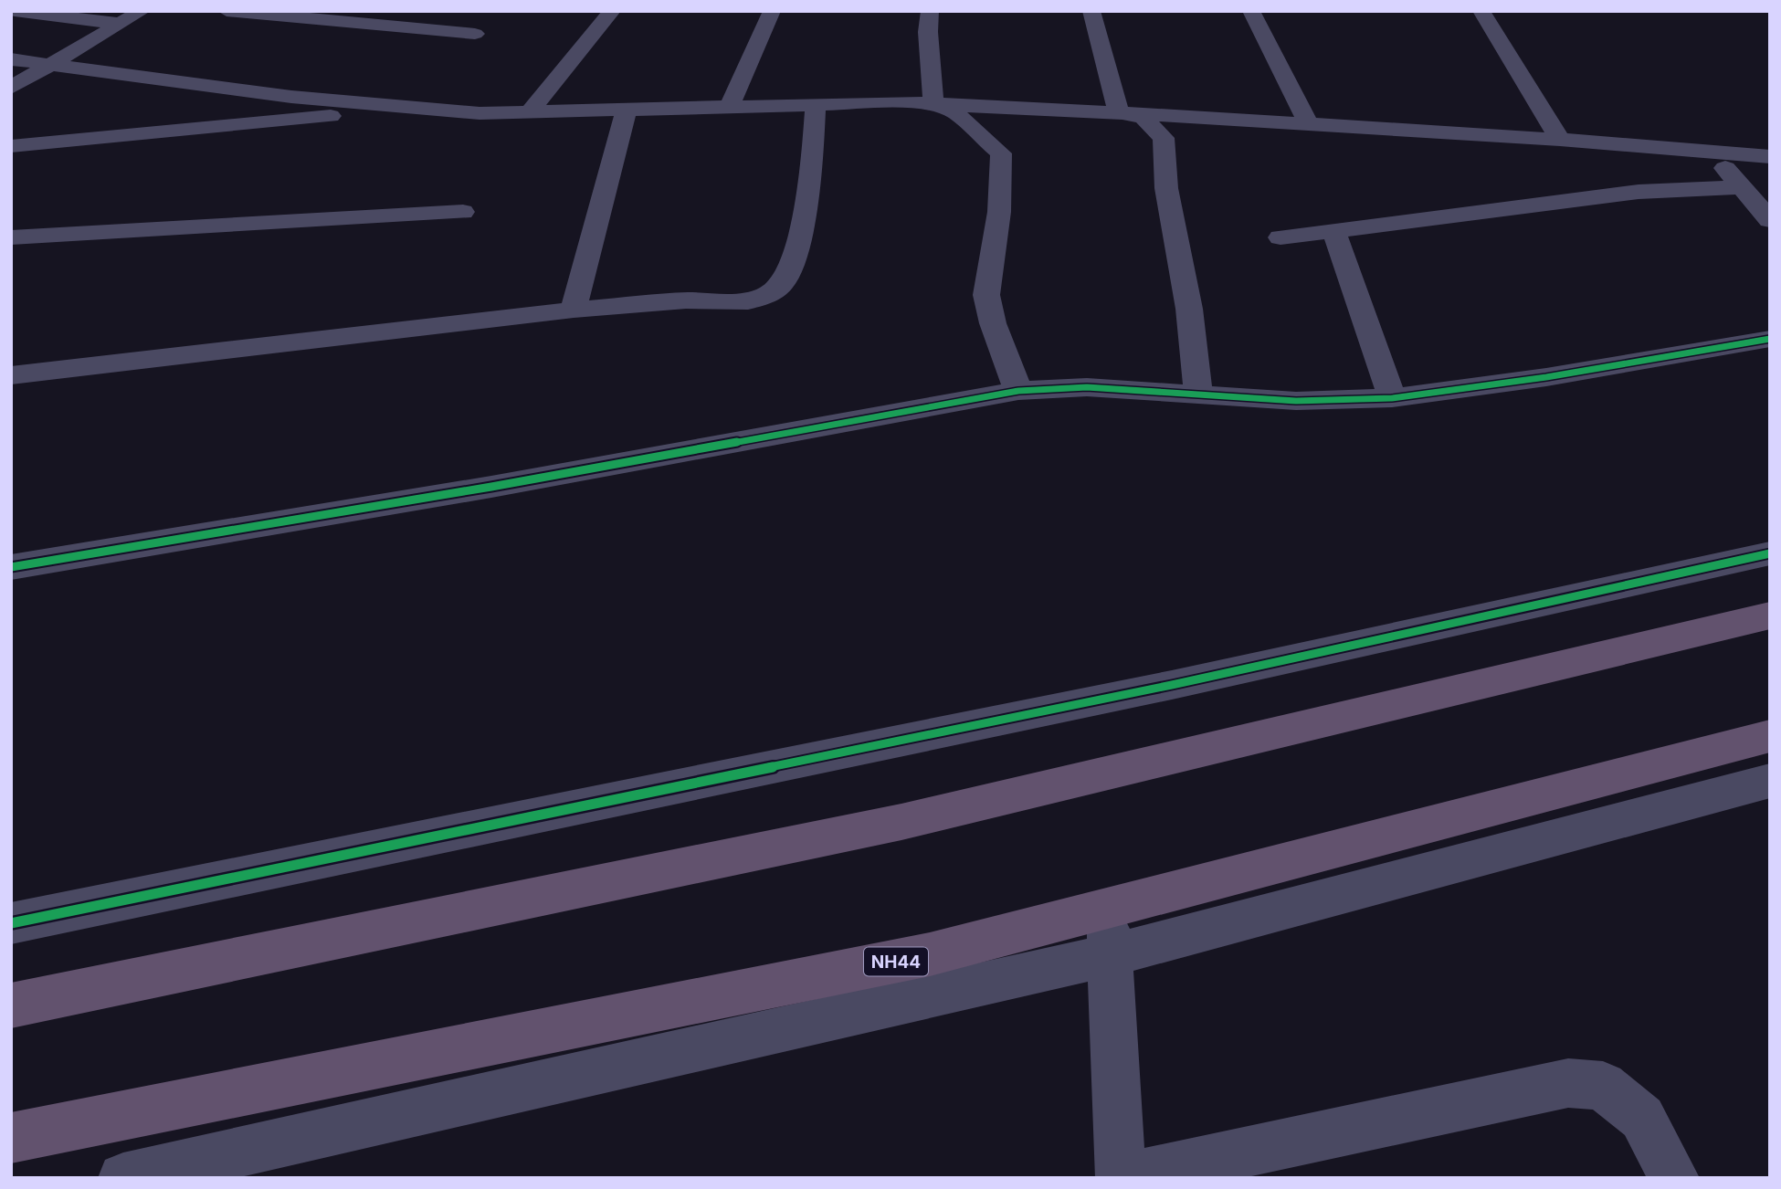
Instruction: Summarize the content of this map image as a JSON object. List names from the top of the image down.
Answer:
{
  "streets": {
    "highway": ["NH44"]
  }
}
